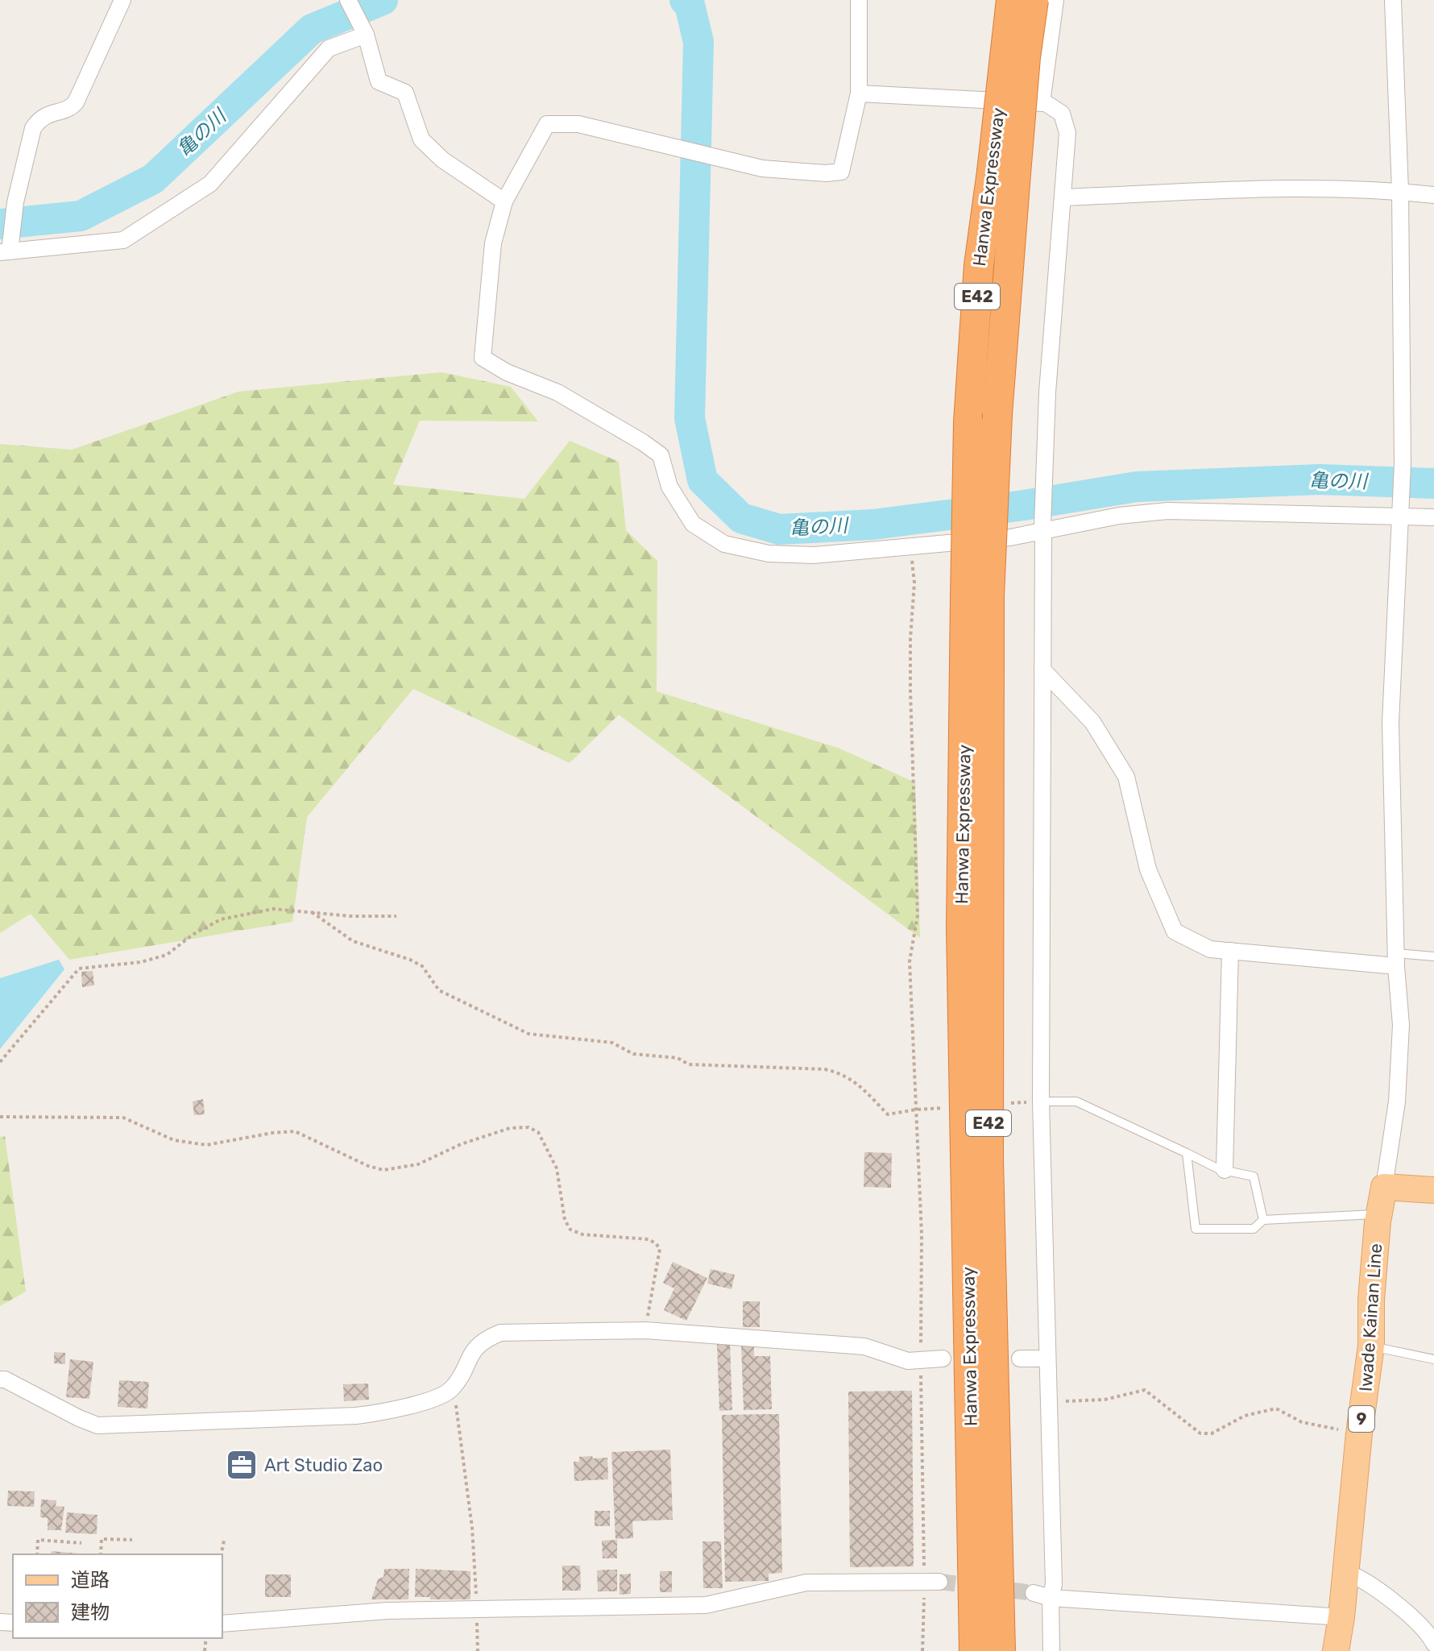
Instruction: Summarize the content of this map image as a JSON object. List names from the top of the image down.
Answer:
{
  "streets": {
    "highway": ["Hanwa Expressway", "E42"],
    "main road": ["Iwade Kainan Line", "9"]
  },
  "water": ["亀の川"],
  "places": {
    "office": ["Art Studio Zao"]
  },
  "legend": ["道路", "建物"]
}
